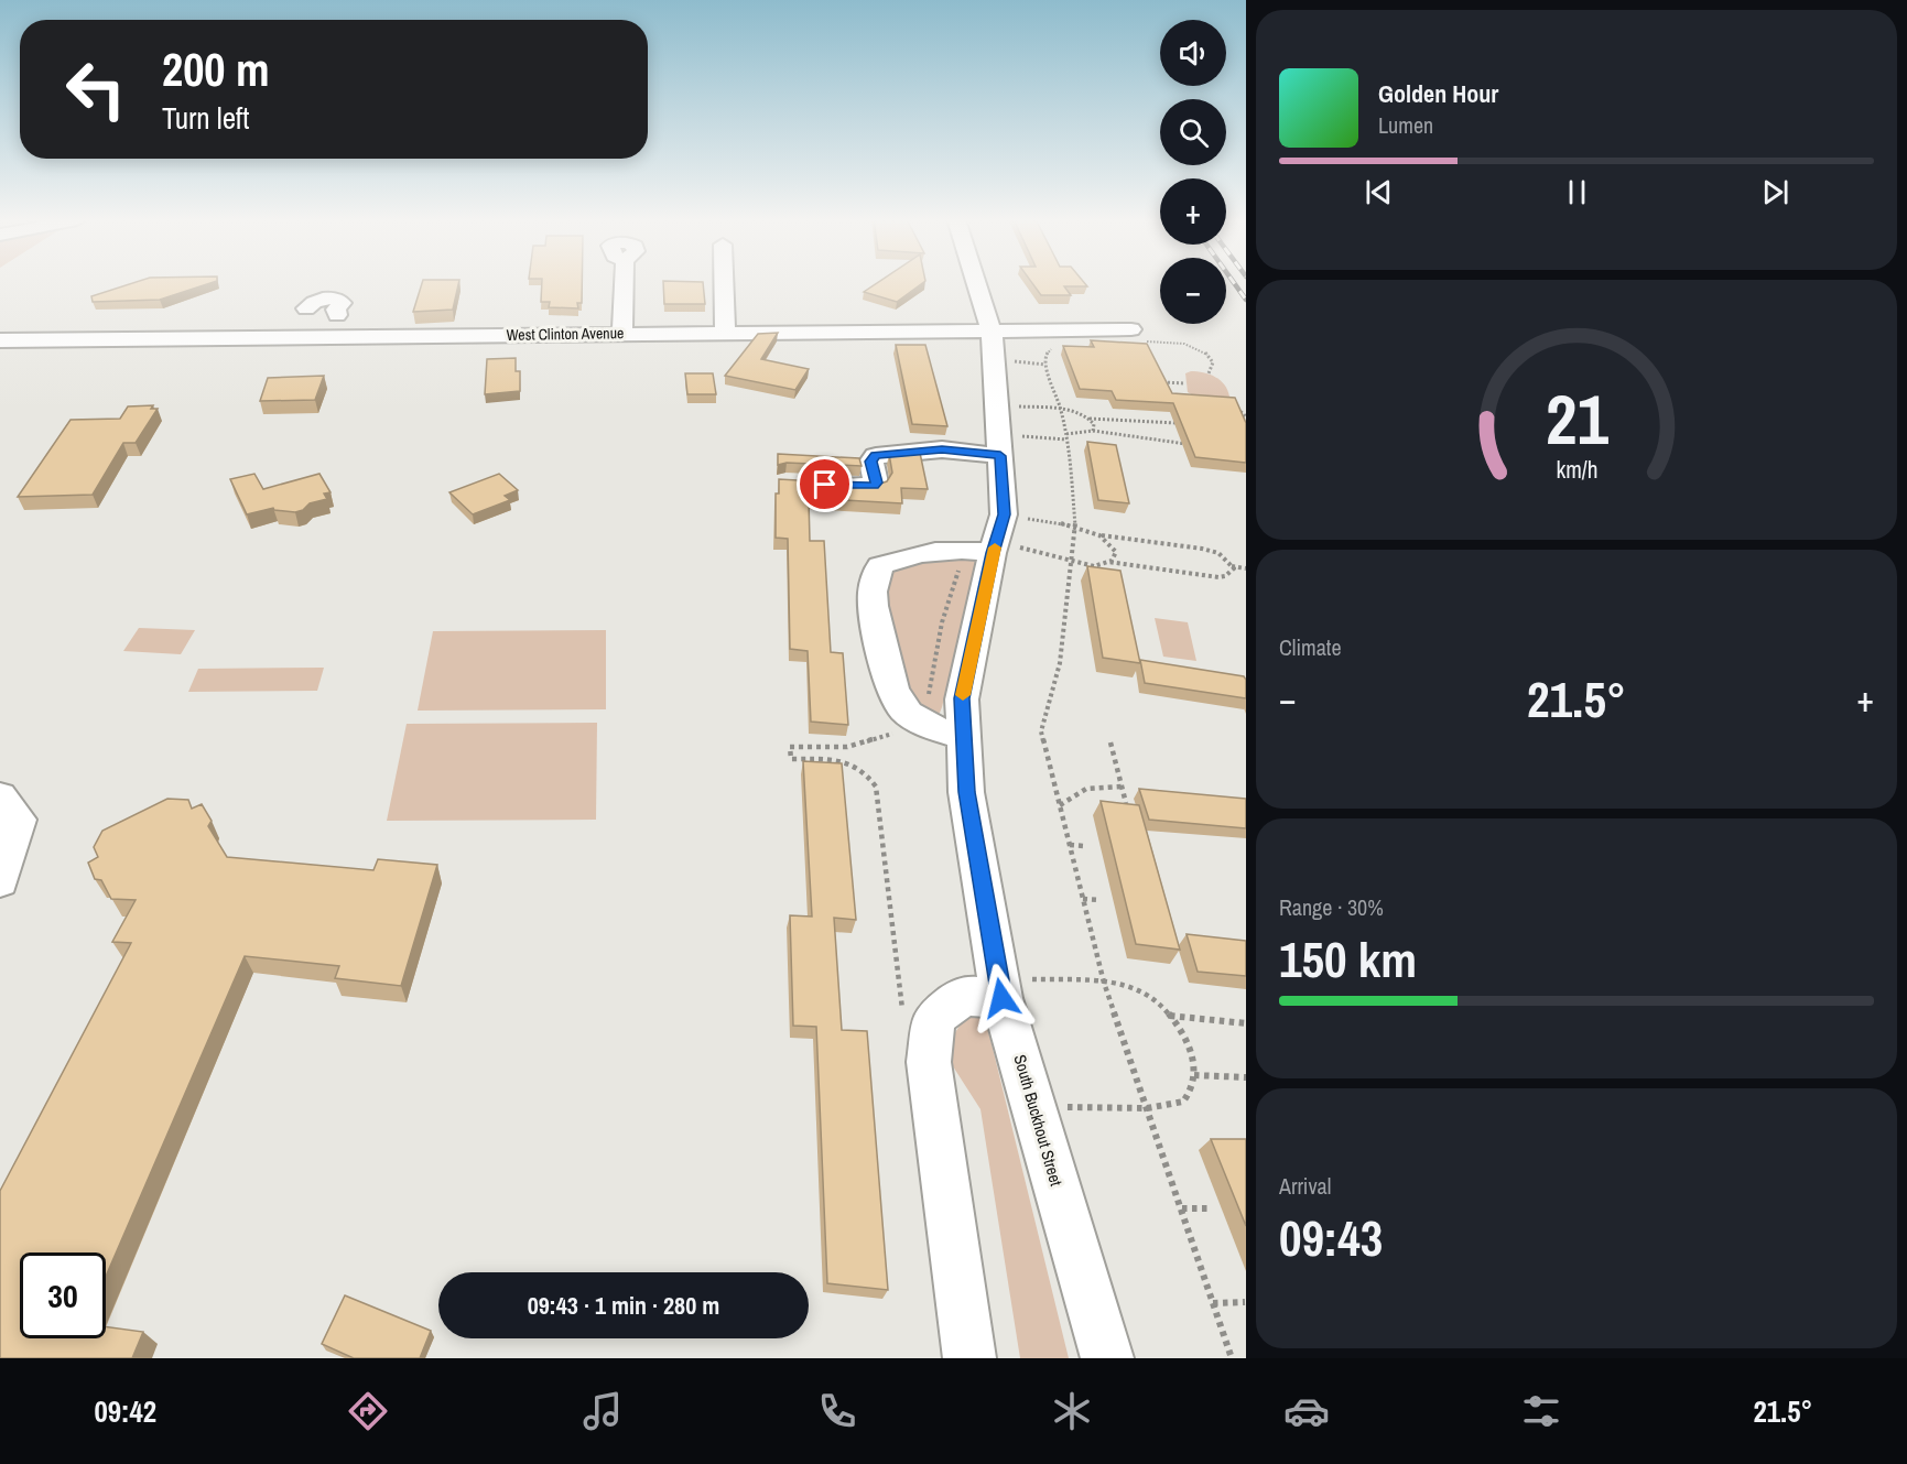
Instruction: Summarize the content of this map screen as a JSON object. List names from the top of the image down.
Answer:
{
  "streets": {
    "street": ["West Clinton Avenue", "South Buckhout Street"]
  },
  "crossings": [
    ["West Clinton Avenue", "South Buckhout Street"]
  ],
  "page": {
    "map_buttons": ["+", "−"],
    "turn": ["200 m", "Turn left"],
    "song": ["Golden Hour", "Lumen"],
    "tile": [
      "Climate",
      ["Range · 30%", "150 km"],
      ["Arrival", "09:43"]
    ],
    "heat": ["−", "21.5°", "+"],
    "limit": "30",
    "trip": "09:43 · 1 min · 280 m",
    "tabs": ["09:42", "21.5°"],
    "gauge": ["21", "km/h"]
  }
}
